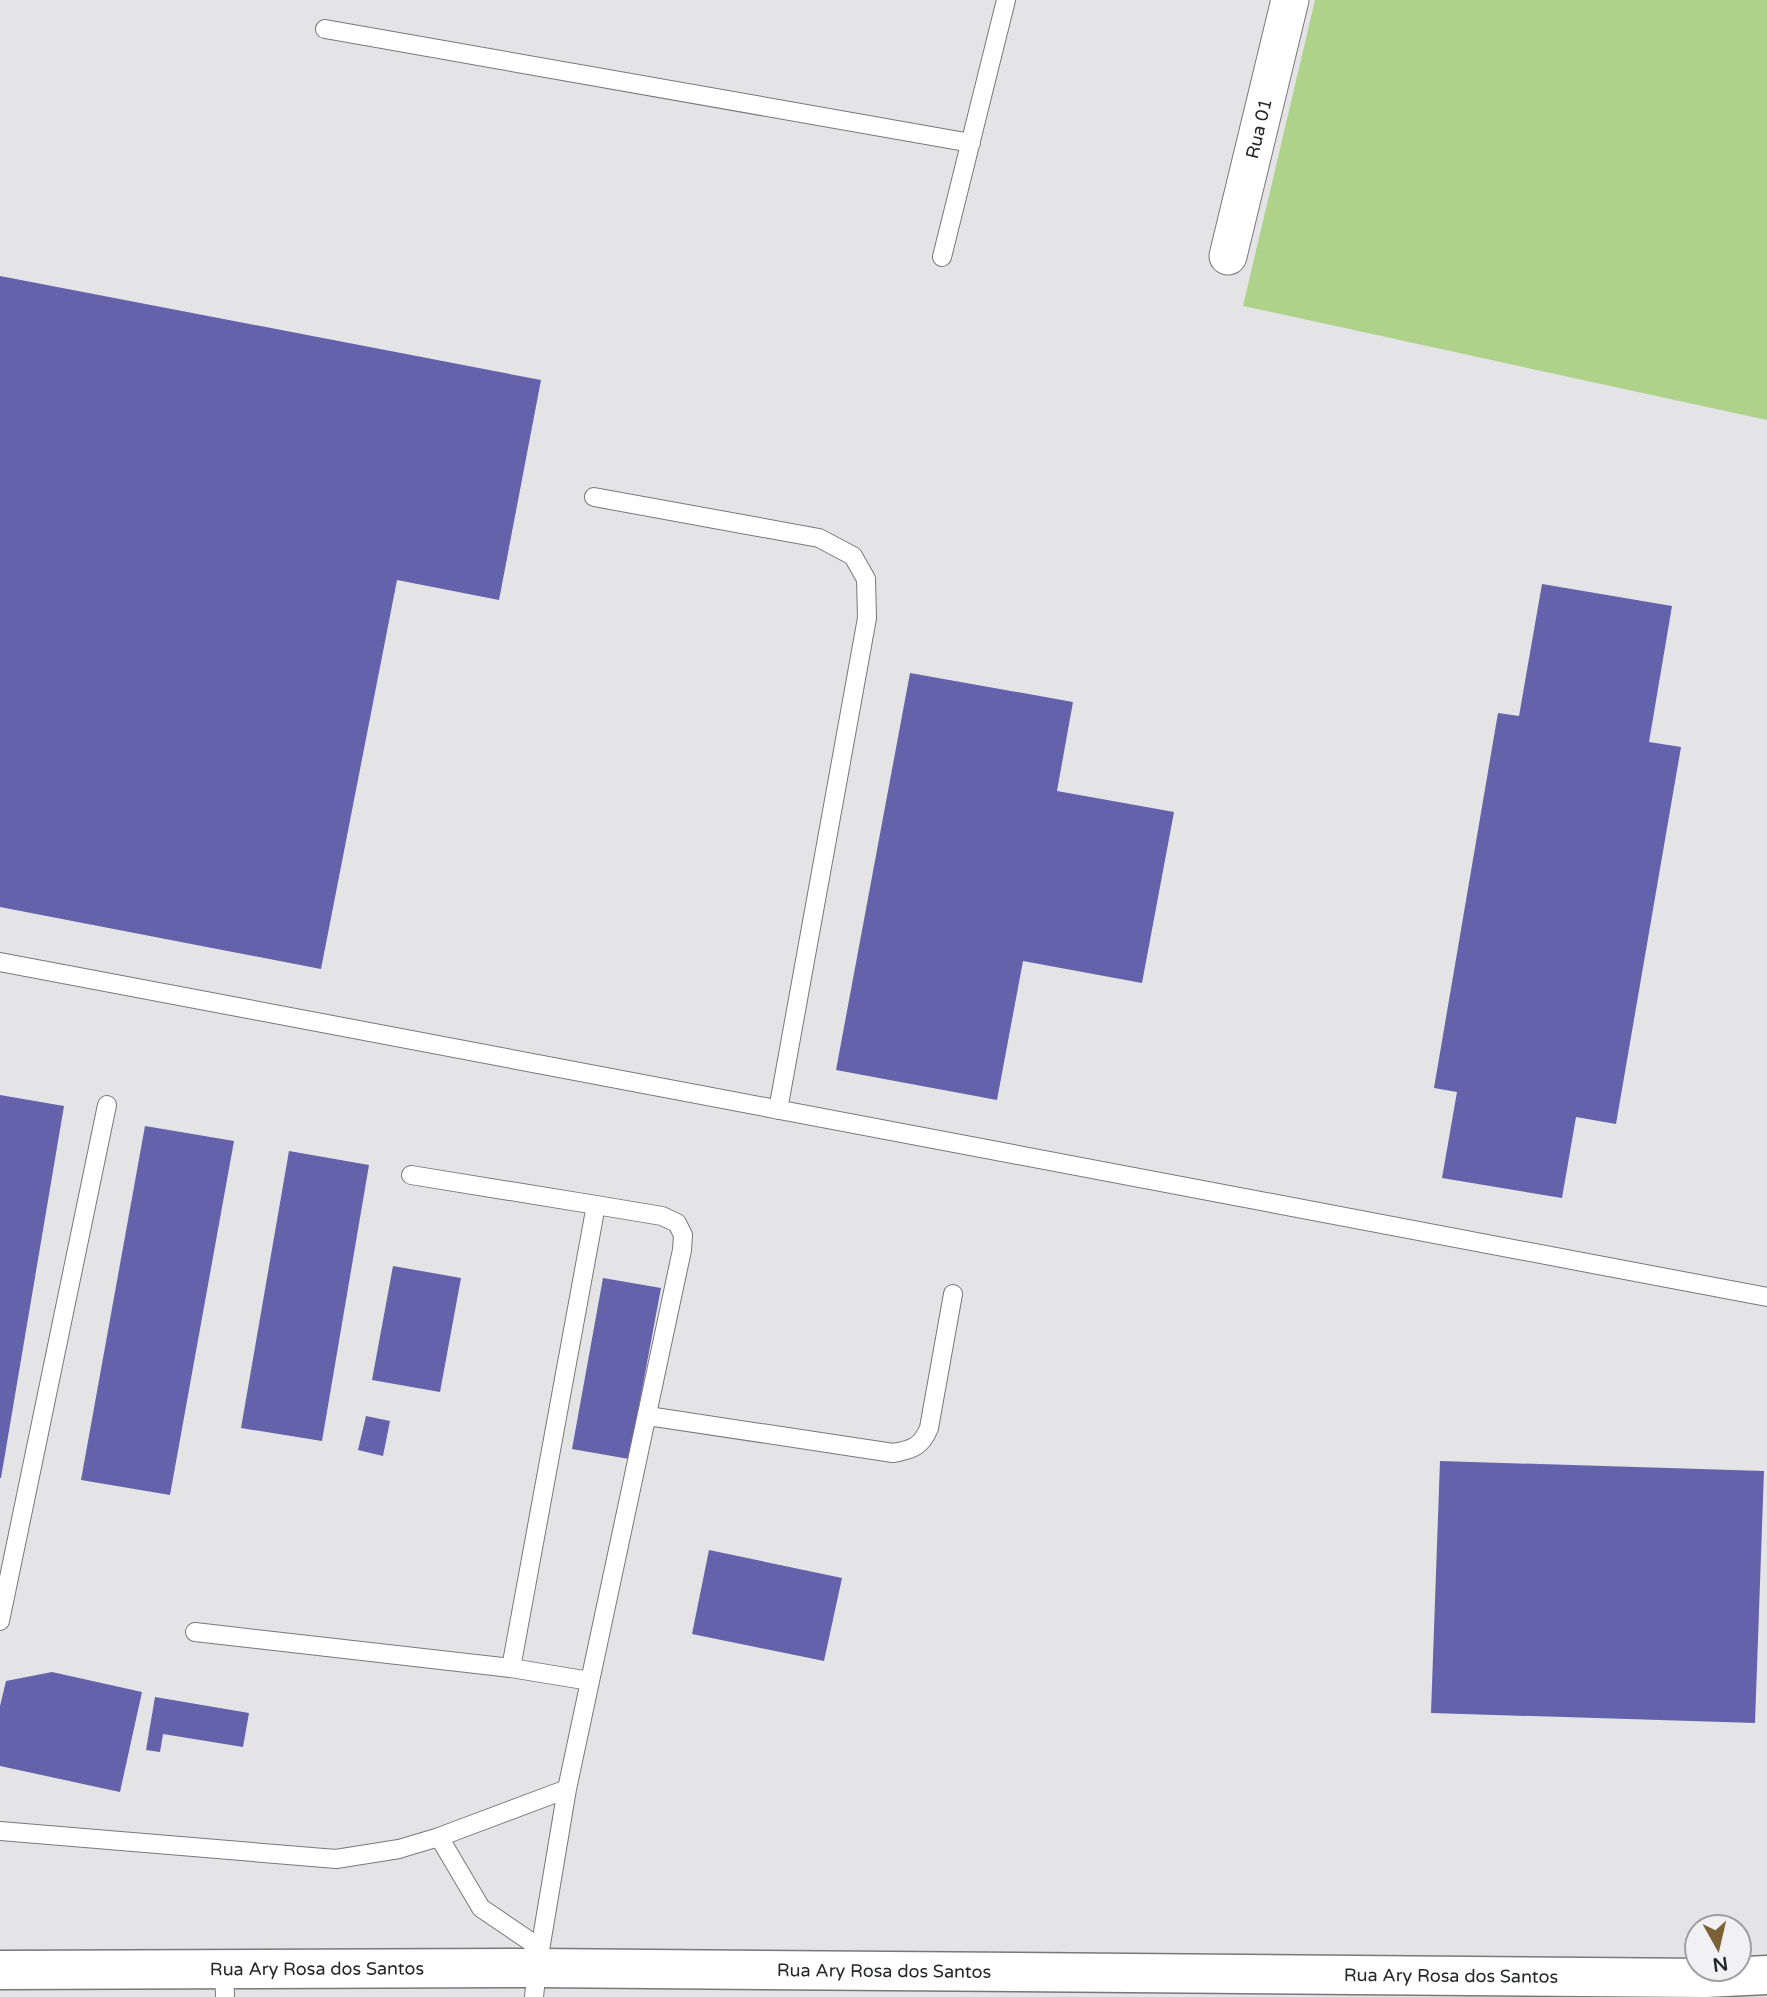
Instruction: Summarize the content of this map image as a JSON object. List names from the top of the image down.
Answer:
{
  "streets": {
    "main road": ["Rua Ary Rosa dos Santos"],
    "street": ["Rua 01"]
  },
  "north": "bottom"
}
